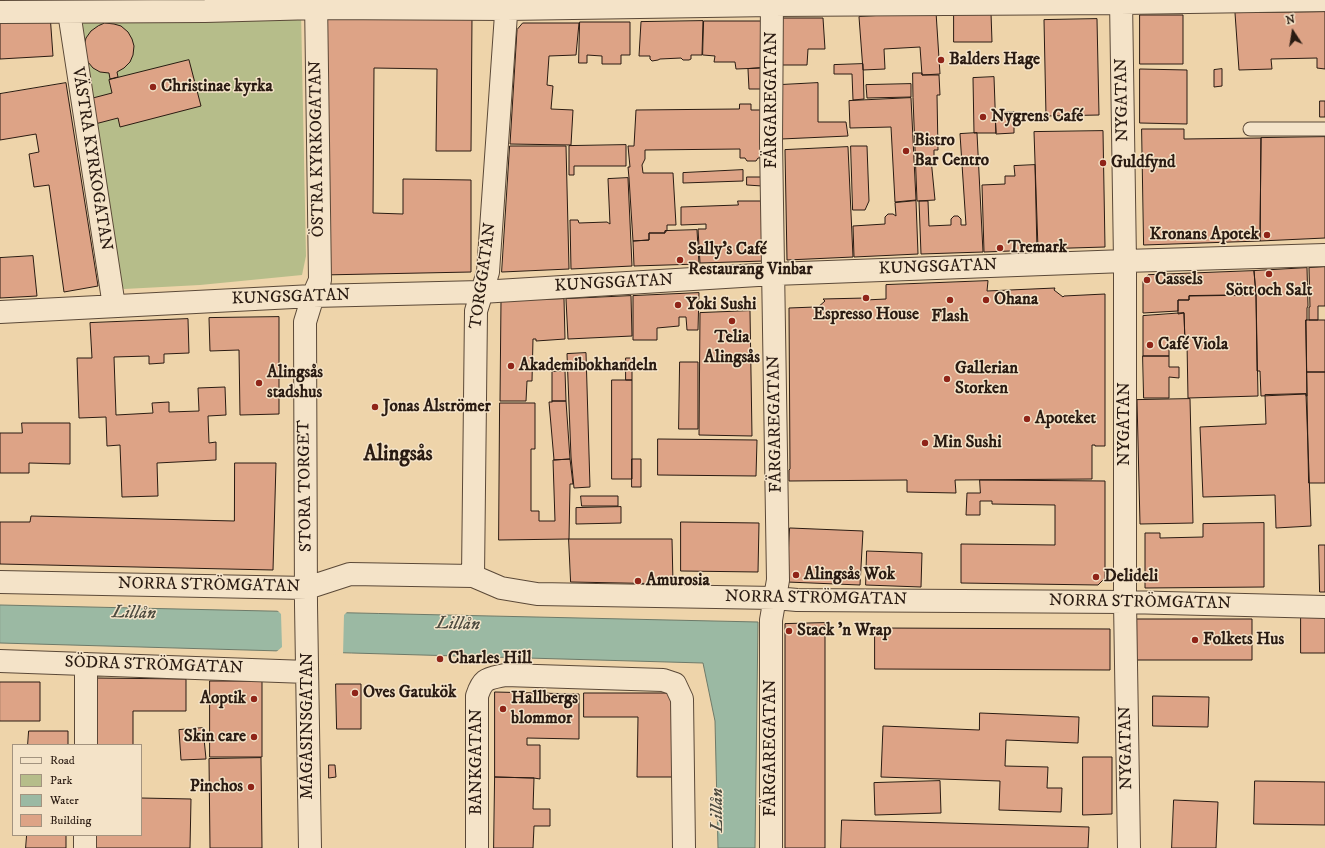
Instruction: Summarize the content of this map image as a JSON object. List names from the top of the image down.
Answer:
{
  "streets": {
    "street": [
      "FÄRGAREGATAN",
      "NYGATAN",
      "ÖSTRA KYRKOGATAN",
      "VÄSTRA KYRKOGATAN",
      "KUNGSGATAN",
      "TORGGATAN",
      "STORA TORGET",
      "NORRA STRÖMGATAN",
      "SÖDRA STRÖMGATAN",
      "MAGASINSGATAN",
      "BANKGATAN"
    ]
  },
  "crossings": [
    ["FÄRGAREGATAN", "KUNGSGATAN"],
    ["FÄRGAREGATAN", "NORRA STRÖMGATAN"],
    ["NYGATAN", "KUNGSGATAN"],
    ["NYGATAN", "NORRA STRÖMGATAN"],
    ["ÖSTRA KYRKOGATAN", "KUNGSGATAN"],
    ["ÖSTRA KYRKOGATAN", "STORA TORGET"],
    ["VÄSTRA KYRKOGATAN", "KUNGSGATAN"],
    ["KUNGSGATAN", "TORGGATAN"],
    ["KUNGSGATAN", "STORA TORGET"],
    ["TORGGATAN", "NORRA STRÖMGATAN"],
    ["STORA TORGET", "NORRA STRÖMGATAN"],
    ["STORA TORGET", "MAGASINSGATAN"],
    ["NORRA STRÖMGATAN", "MAGASINSGATAN"],
    ["SÖDRA STRÖMGATAN", "MAGASINSGATAN"]
  ],
  "districts": ["Alingsås"],
  "water": ["Lillån"],
  "places": [
    "Balders Hage",
    "Christinae kyrka",
    "Nygrens Café",
    "Bistro Bar Centro",
    "Guldfynd",
    "Kronans Apotek",
    "Tremark",
    "Sally's Café Restaurang Vinbar",
    "Sött och Salt",
    "Cassels",
    "Espresso House",
    "Flash",
    "Ohana",
    "Yoki Sushi",
    "Telia Alingsås",
    "Café Viola",
    "Akademibokhandeln",
    "Gallerian Storken",
    "Alingsås stadshus",
    "Jonas Alströmer",
    "Apoteket",
    "Min Sushi",
    "Alingsås Wok",
    "Delideli",
    "Amurosia",
    "Stack 'n Wrap",
    "Folkets Hus",
    "Charles Hill",
    "Oves Gatukök",
    "Aoptik",
    "Hallbergs blommor",
    "Skin care",
    "Pinchos"
  ],
  "legend": [
    "Road",
    "Park",
    "Water",
    "Building"
  ],
  "north": "top"
}
